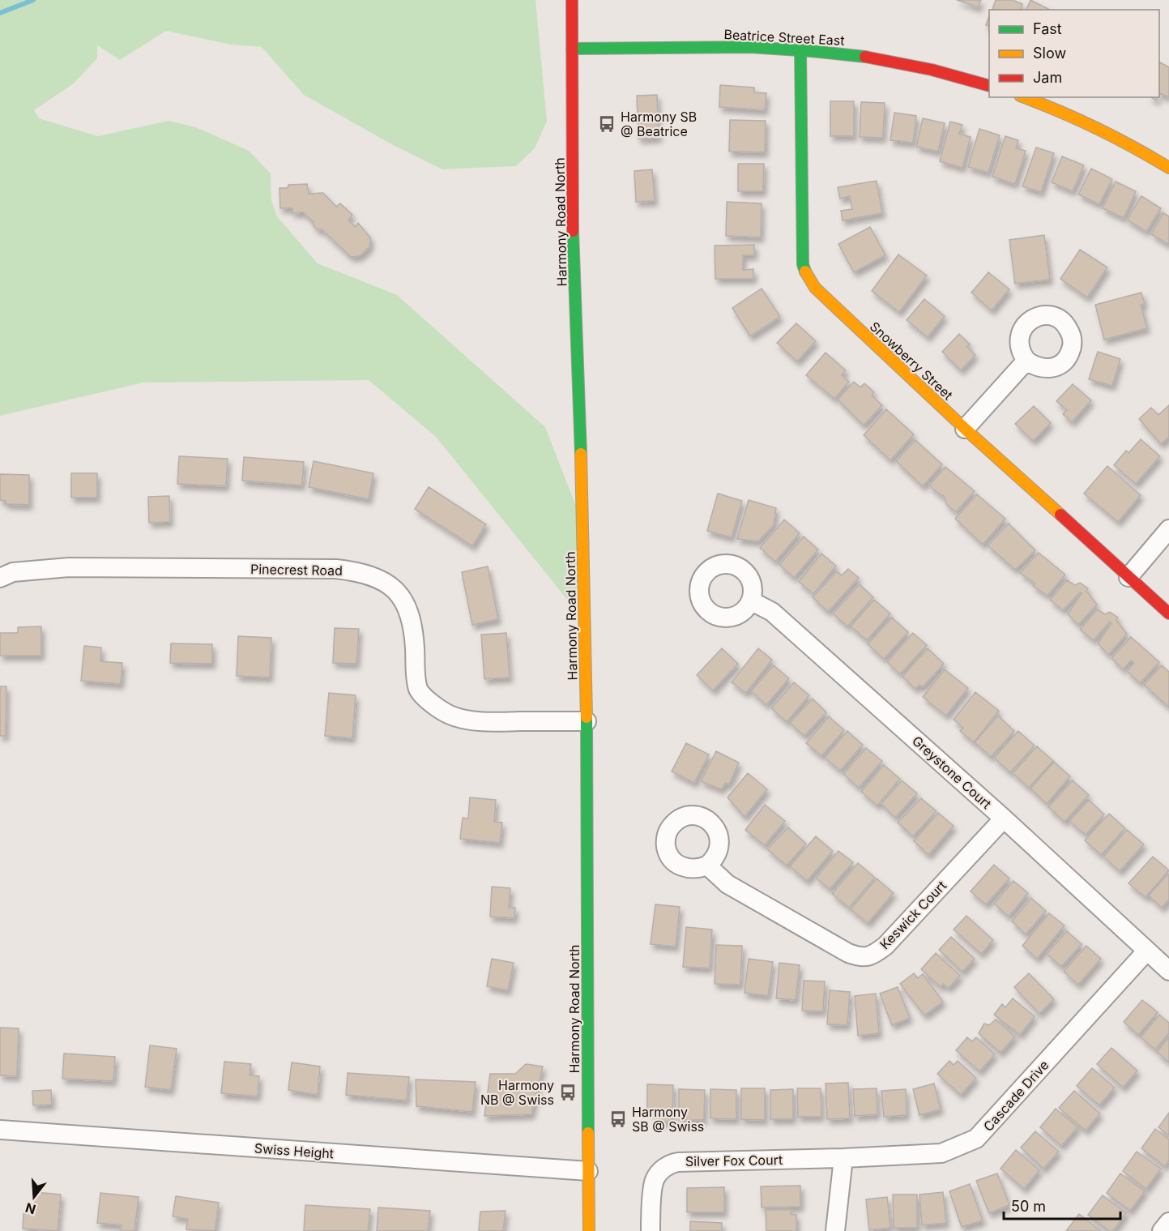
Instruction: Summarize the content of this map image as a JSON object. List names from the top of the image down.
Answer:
{
  "streets": {
    "street": [
      "Beatrice Street East",
      "Harmony Road North",
      "Snowberry Street",
      "Pinecrest Road",
      "Greystone Court",
      "Keswick Court",
      "Cascade Drive",
      "Swiss Height",
      "Silver Fox Court"
    ]
  },
  "crossings": [
    ["Beatrice Street East", "Harmony Road North"],
    ["Beatrice Street East", "Snowberry Street"],
    ["Harmony Road North", "Pinecrest Road"],
    ["Harmony Road North", "Swiss Height"],
    ["Greystone Court", "Keswick Court"],
    ["Greystone Court", "Cascade Drive"],
    ["Cascade Drive", "Silver Fox Court"]
  ],
  "places": {
    "bus stop": ["Harmony SB @ Beatrice", "Harmony NB @ Swiss", "Harmony SB @ Swiss"]
  },
  "legend": ["Fast", "Slow", "Jam"],
  "scale_bar": "50 m",
  "north": "bottom"
}
